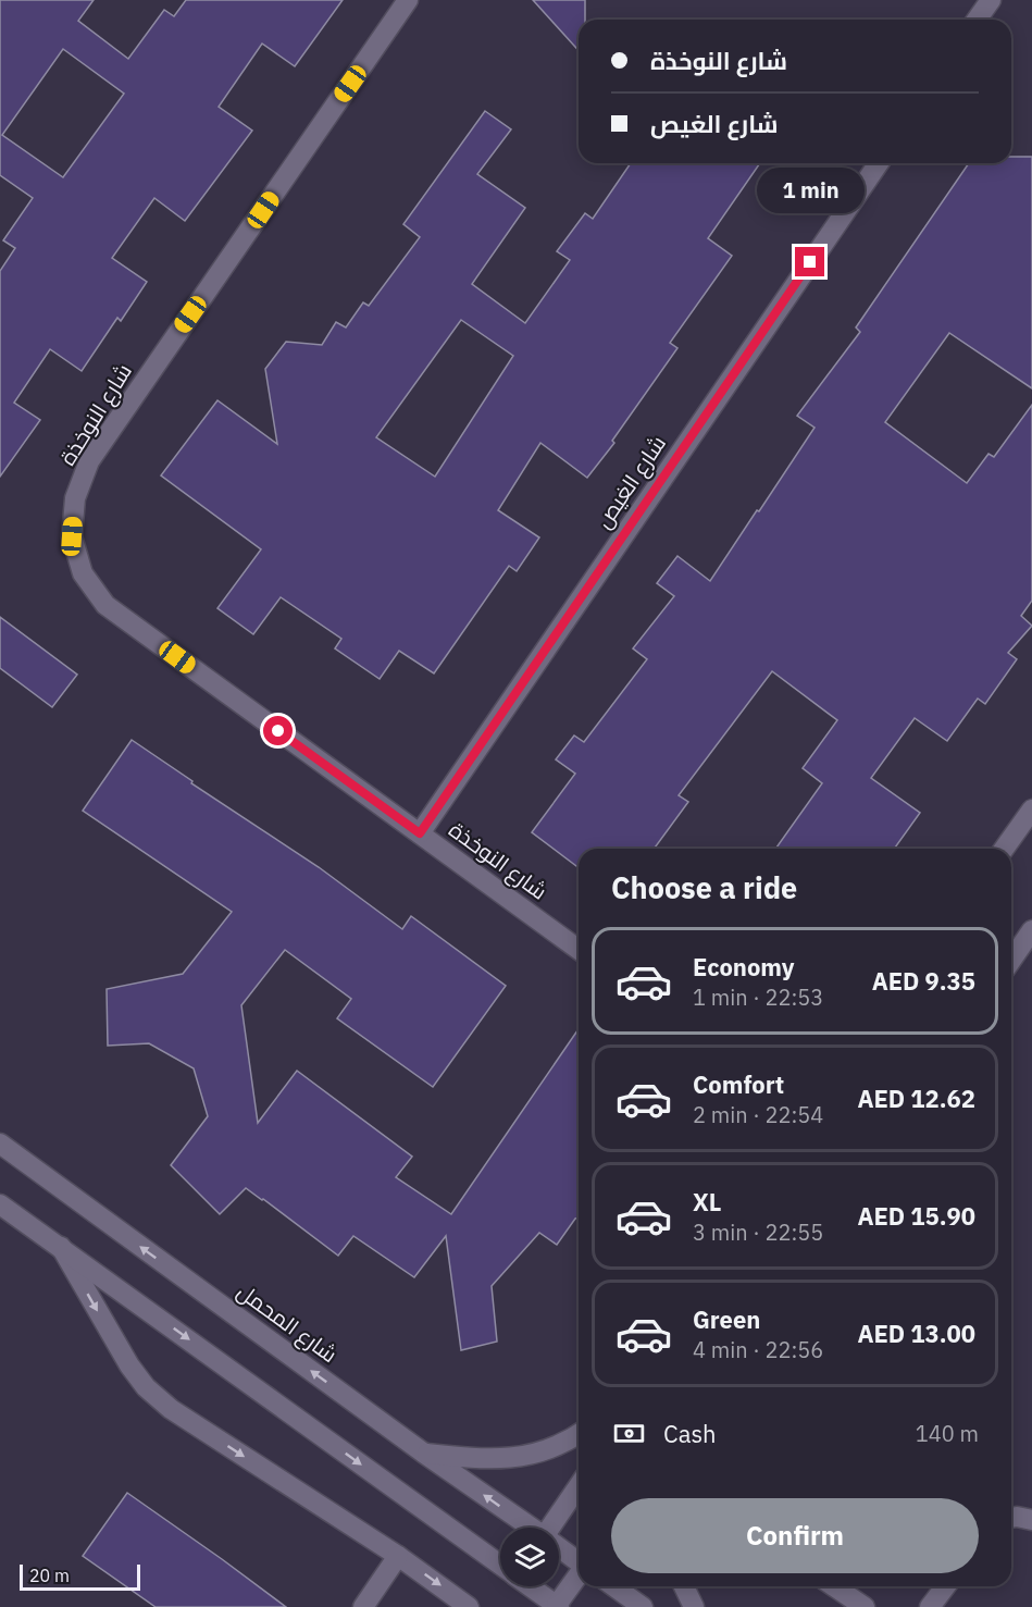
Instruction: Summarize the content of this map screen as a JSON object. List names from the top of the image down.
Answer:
{
  "streets": {
    "street": ["شارع النوخذة", "شارع الغيص", "شارع المحمل"]
  },
  "crossings": [
    ["شارع النوخذة", "شارع الغيص"]
  ],
  "scale_bar": "20 m",
  "page": {
    "banner": ["شارع النوخذة", "شارع الغيص"],
    "bubble": "1 min",
    "heading": "Choose a ride",
    "list": [
      {
        "name": "Economy",
        "note": "1 min · 22:53",
        "value": "AED 9.35"
      },
      {
        "name": "Comfort",
        "note": "2 min · 22:54",
        "value": "AED 12.62"
      },
      {
        "name": "XL",
        "note": "3 min · 22:55",
        "value": "AED 15.90"
      },
      {
        "name": "Green",
        "note": "4 min · 22:56",
        "value": "AED 13.00"
      }
    ],
    "pay": ["Cash", "140 m"],
    "buttons": "Confirm",
    "scale": "20 m"
  }
}
